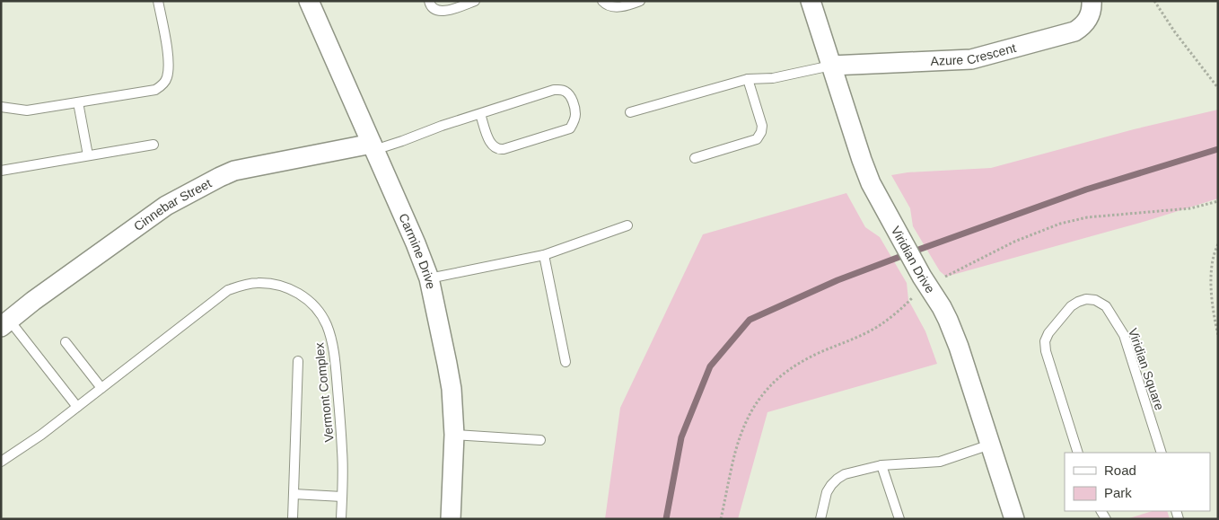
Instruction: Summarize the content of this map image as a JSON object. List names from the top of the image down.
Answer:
{
  "streets": {
    "street": [
      "Azure Crescent",
      "Cinnebar Street",
      "Carmine Drive",
      "Viridian Drive"
    ],
    "lane": ["Viridian Square", "Vermont Complex"]
  },
  "crossings": [
    ["Azure Crescent", "Viridian Drive"],
    ["Cinnebar Street", "Carmine Drive"]
  ],
  "legend": ["Road", "Park"]
}
